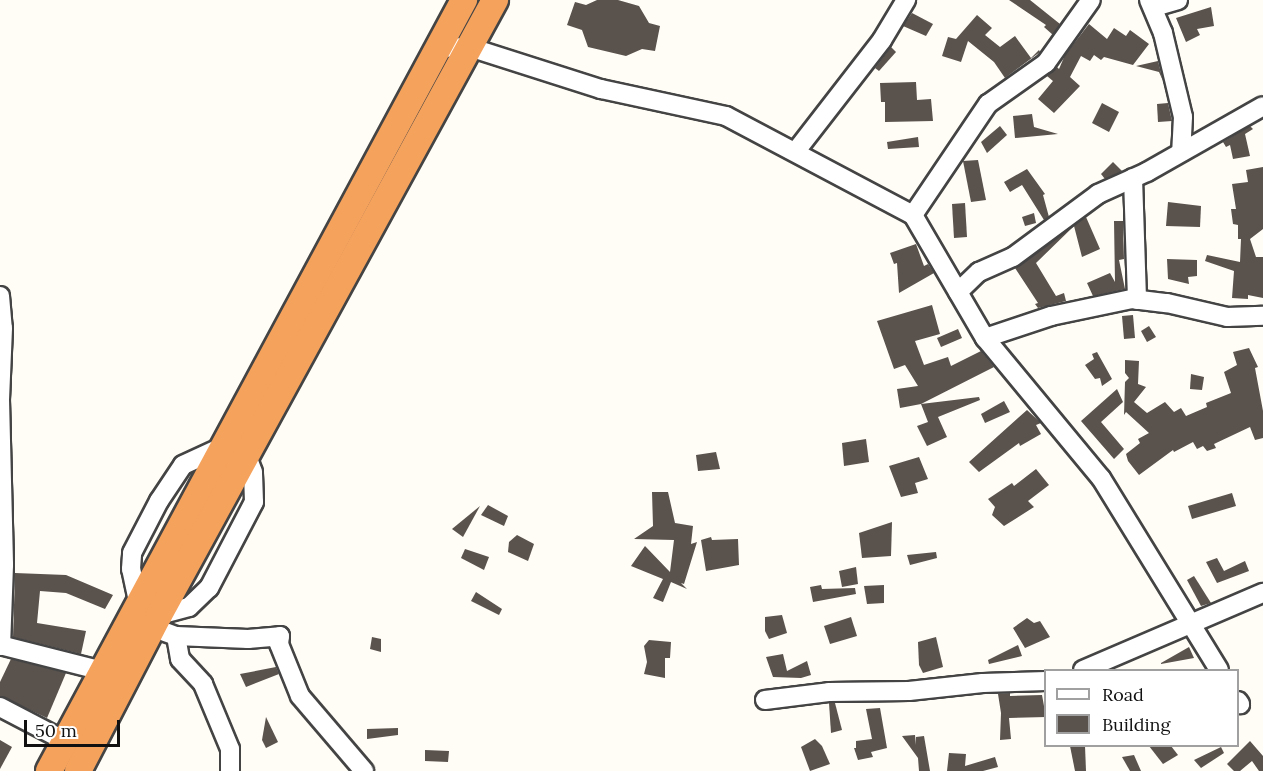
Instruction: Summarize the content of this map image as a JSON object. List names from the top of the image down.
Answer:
{
  "legend": ["Road", "Building"],
  "scale_bar": "50 m"
}
